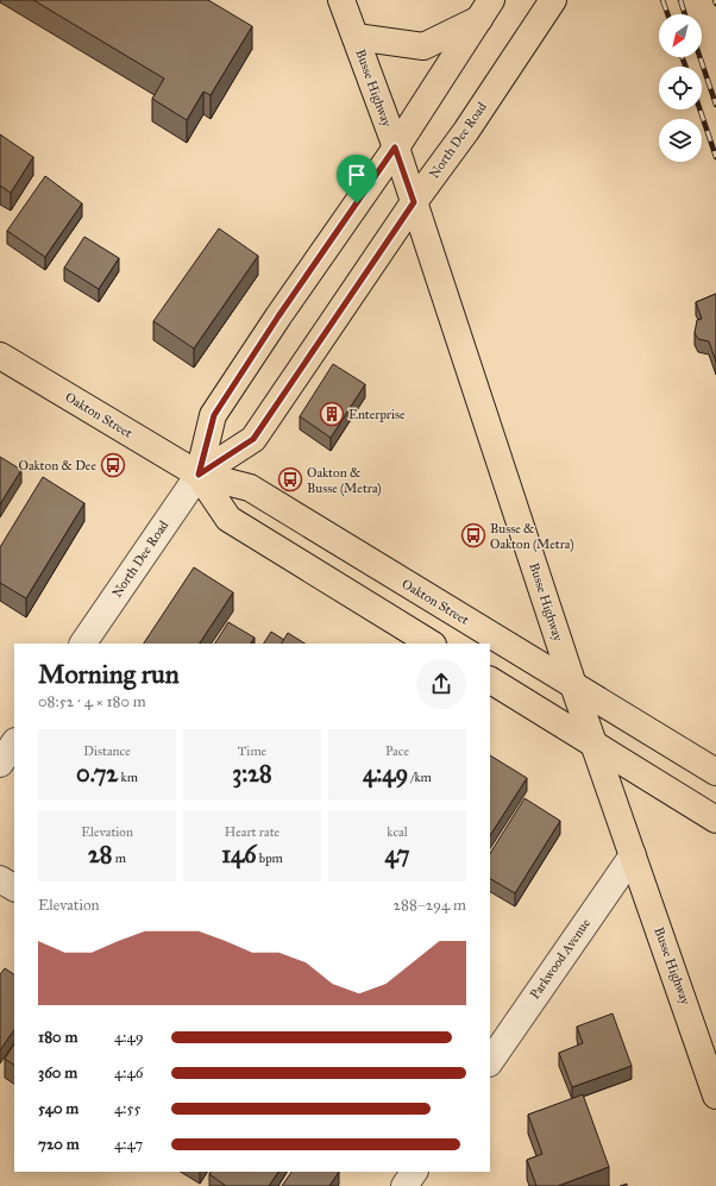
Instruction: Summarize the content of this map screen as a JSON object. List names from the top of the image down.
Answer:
{
  "streets": {
    "main road": ["Busse Highway", "North Dee Road", "Oakton Street"],
    "street": ["Parkwood Avenue"]
  },
  "crossings": [
    ["Busse Highway", "North Dee Road"],
    ["Busse Highway", "Oakton Street"],
    ["Busse Highway", "Parkwood Avenue"],
    ["North Dee Road", "Oakton Street"]
  ],
  "places": {
    "building": ["Enterprise"],
    "bus stop": ["Oakton & Dee", "Oakton & Busse (Metra)", "Busse & Oakton (Metra)"]
  },
  "north": "bottom left",
  "page": {
    "heading": ["Morning run", "08:52 · 4 × 180 m"],
    "stats": [
      ["Distance", "0.72 km"],
      ["Time", "3:28"],
      ["Pace", "4:49 /km"],
      ["Elevation", "28 m"],
      ["Heart rate", "146 bpm"],
      ["kcal", "47"]
    ],
    "chart": ["Elevation", "288–294 m"],
    "list": [
      {
        "name": "180 m",
        "note": "4:49"
      },
      {
        "name": "360 m",
        "note": "4:46"
      },
      {
        "name": "540 m",
        "note": "4:55"
      },
      {
        "name": "720 m",
        "note": "4:47"
      }
    ]
  }
}
